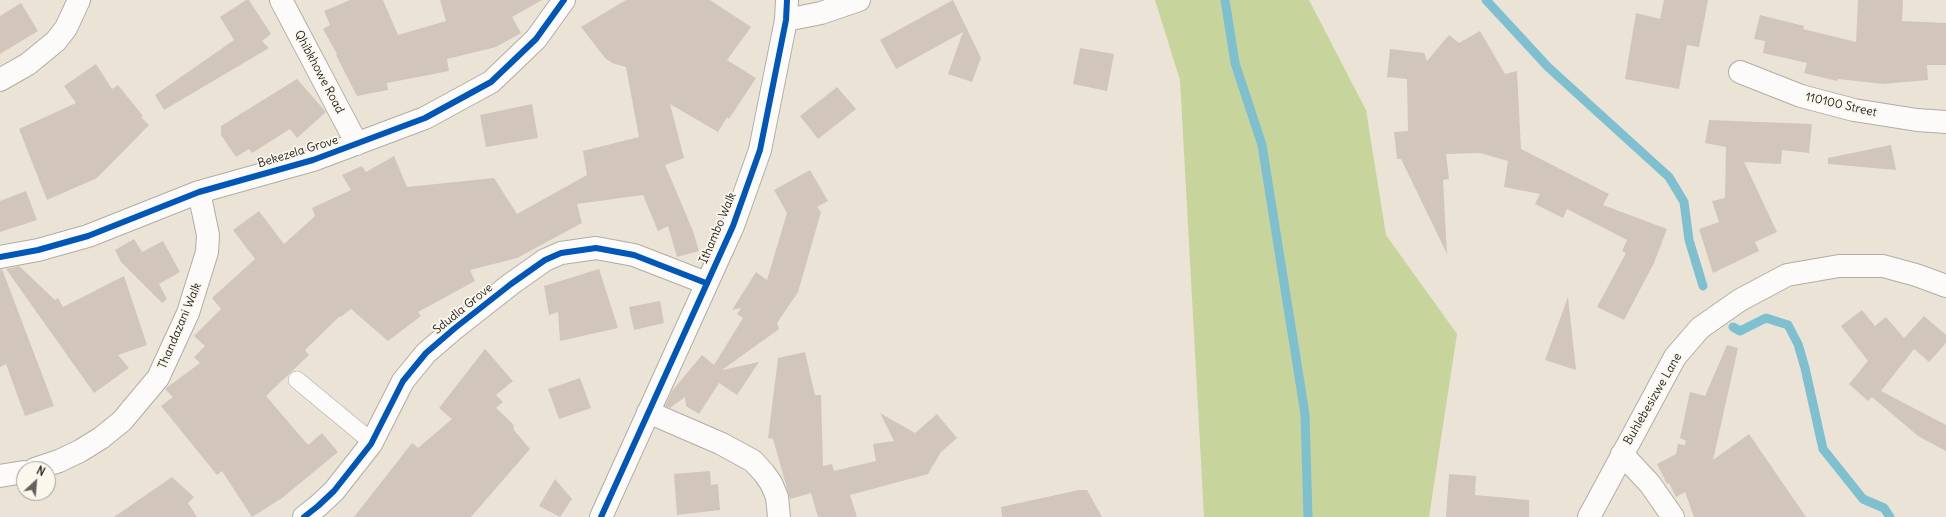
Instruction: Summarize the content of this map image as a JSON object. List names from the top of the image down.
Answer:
{
  "streets": {
    "street": [
      "Qhibkhowe Road",
      "110100 Street",
      "Bekezela Grove",
      "Ithambo Walk",
      "Sdudla Grove",
      "Thandazani Walk",
      "Buhlebesizwe Lane"
    ]
  },
  "crossings": [
    ["Qhibkhowe Road", "Bekezela Grove"],
    ["Bekezela Grove", "Thandazani Walk"],
    ["Ithambo Walk", "Sdudla Grove"]
  ],
  "north": "top right"
}
